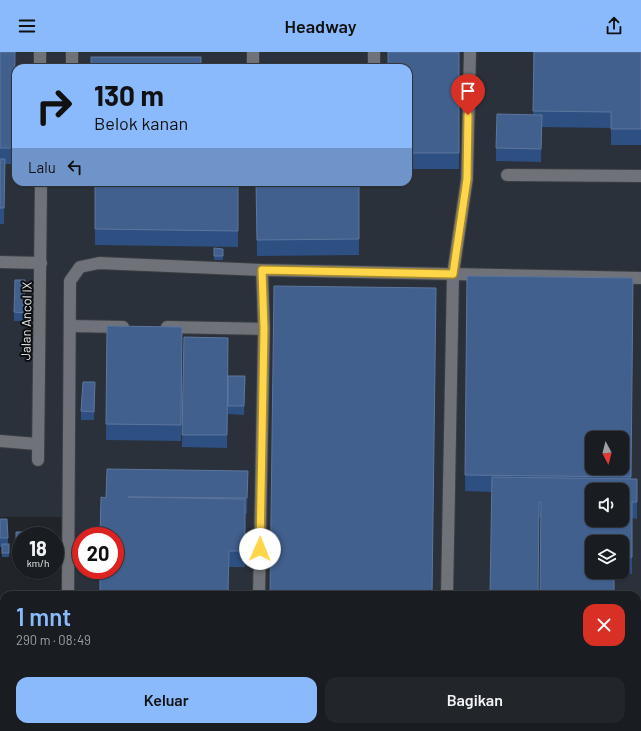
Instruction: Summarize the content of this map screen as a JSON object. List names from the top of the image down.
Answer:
{
  "streets": {
    "lane": ["Jalan Ancol IX"]
  },
  "north": "bottom",
  "page": {
    "header": "Headway",
    "turn": ["130 m", "Belok kanan"],
    "then": "Lalu",
    "speed": "18 km/h",
    "limit": "20",
    "heading": ["1 mnt", "290 m · 08:49"],
    "buttons": ["Keluar", "Bagikan"]
  }
}
